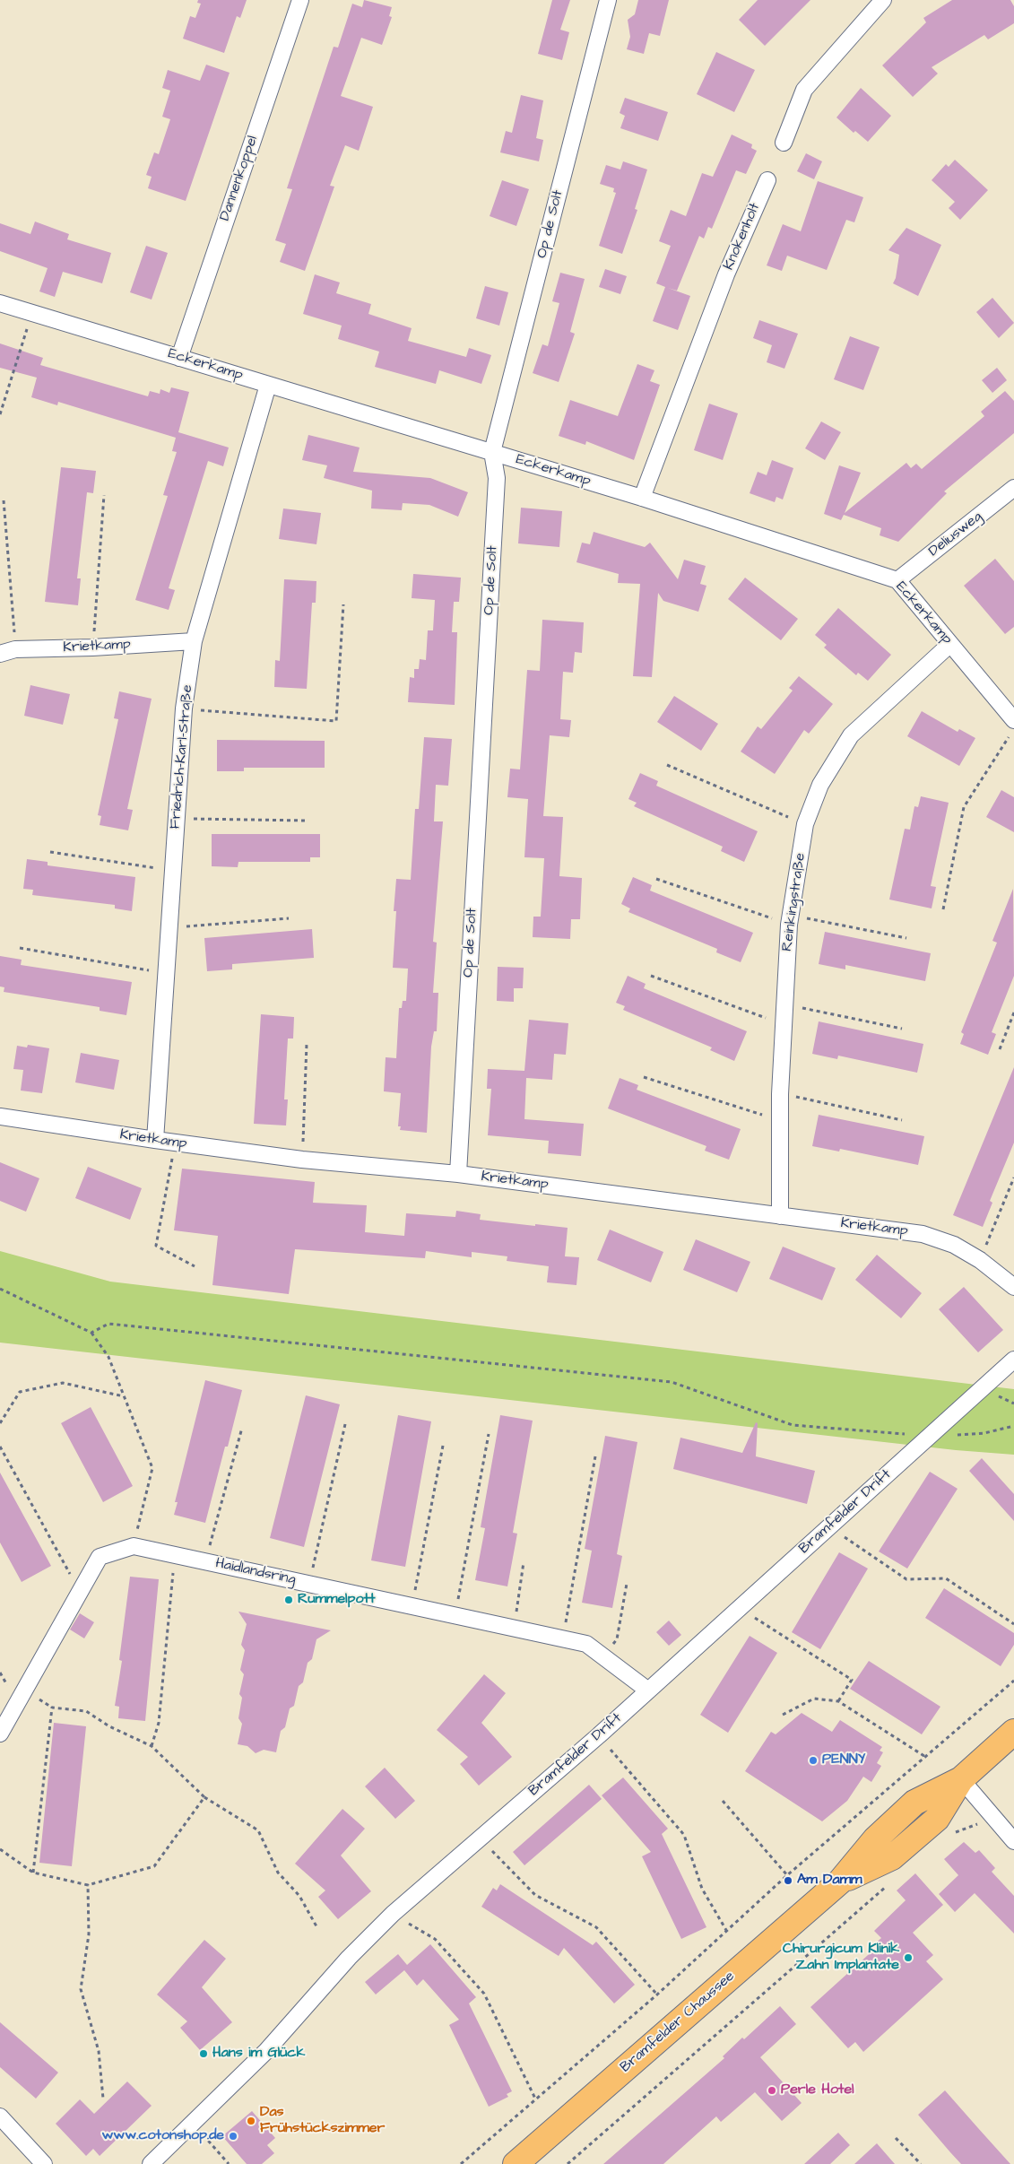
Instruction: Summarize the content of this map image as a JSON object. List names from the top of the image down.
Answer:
{
  "streets": {
    "main road": ["Bramfelder Chaussee"],
    "street": [
      "Dannenkoppel",
      "Op de Solt",
      "Knokenholt",
      "Eckerkamp",
      "Deliusweg",
      "Krietkamp",
      "Friedrich-Karl-Straße",
      "Reinkingstraße",
      "Bramfelder Drift",
      "Haidlandsring"
    ]
  },
  "crossings": [
    ["Dannenkoppel", "Eckerkamp"],
    ["Op de Solt", "Eckerkamp"],
    ["Op de Solt", "Krietkamp"],
    ["Knokenholt", "Eckerkamp"],
    ["Eckerkamp", "Deliusweg"],
    ["Eckerkamp", "Friedrich-Karl-Straße"],
    ["Eckerkamp", "Reinkingstraße"],
    ["Krietkamp", "Friedrich-Karl-Straße"],
    ["Krietkamp", "Reinkingstraße"],
    ["Bramfelder Drift", "Haidlandsring"]
  ],
  "places": [
    "Rummelpott",
    "PENNY",
    "Am Damm",
    "Chirurgicum Klinik Zahn Implantate",
    "Hans im Glück",
    "Perle Hotel",
    "Das Frühstückszimmer",
    "www.cotonshop.de"
  ]
}
